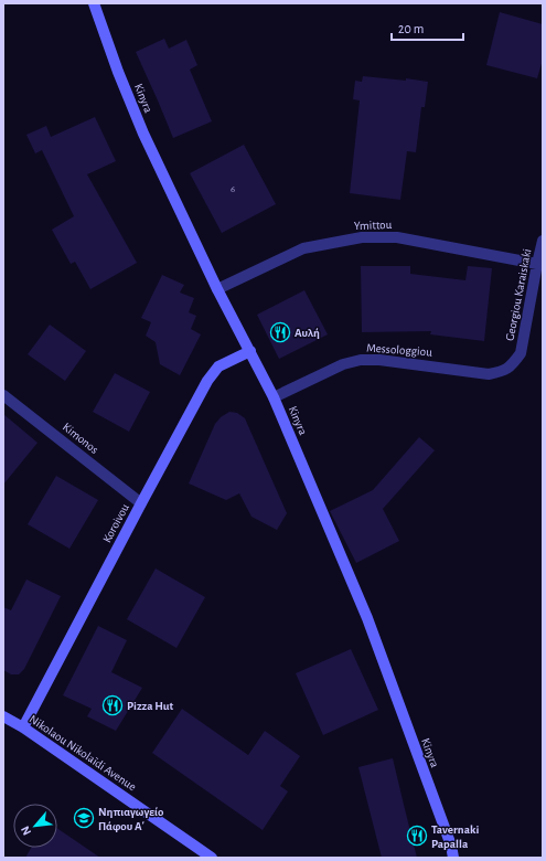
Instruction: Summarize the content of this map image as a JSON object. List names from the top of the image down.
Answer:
{
  "streets": {
    "street": [
      "Kinyra",
      "Ymittou",
      "Georgiou Karaiskaki",
      "Messologgiou",
      "Kimonos",
      "Koroivou",
      "Nikolaou Nikolaïdi Avenue"
    ]
  },
  "crossings": [
    ["Kinyra", "Ymittou"],
    ["Kinyra", "Messologgiou"],
    ["Kinyra", "Koroivou"],
    ["Ymittou", "Georgiou Karaiskaki"],
    ["Georgiou Karaiskaki", "Messologgiou"],
    ["Kimonos", "Koroivou"],
    ["Koroivou", "Nikolaou Nikolaïdi Avenue"]
  ],
  "places": {
    "restaurant": ["Αυλή", "Pizza Hut", "Tavernaki Papalla"],
    "school or university": ["Νηπιαγωγείο Πάφου Α΄"]
  },
  "house_numbers": ["6"],
  "scale_bar": "20 m",
  "north": "bottom left"
}
